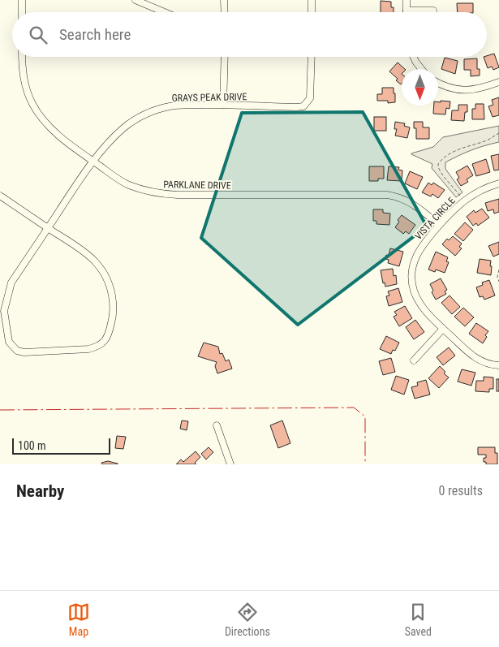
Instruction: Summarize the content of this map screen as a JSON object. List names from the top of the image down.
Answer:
{
  "streets": {
    "street": ["GRAYS PEAK DRIVE", "PARKLANE DRIVE", "VISTA CIRCLE"]
  },
  "crossings": [
    ["GRAYS PEAK DRIVE", "PARKLANE DRIVE"],
    ["PARKLANE DRIVE", "VISTA CIRCLE"]
  ],
  "scale_bar": "100 m",
  "north": "bottom",
  "page": {
    "search": "Search here",
    "scale": "100 m",
    "heading": ["Nearby", "0 results"],
    "nav": ["Map", "Directions", "Saved"]
  }
}
